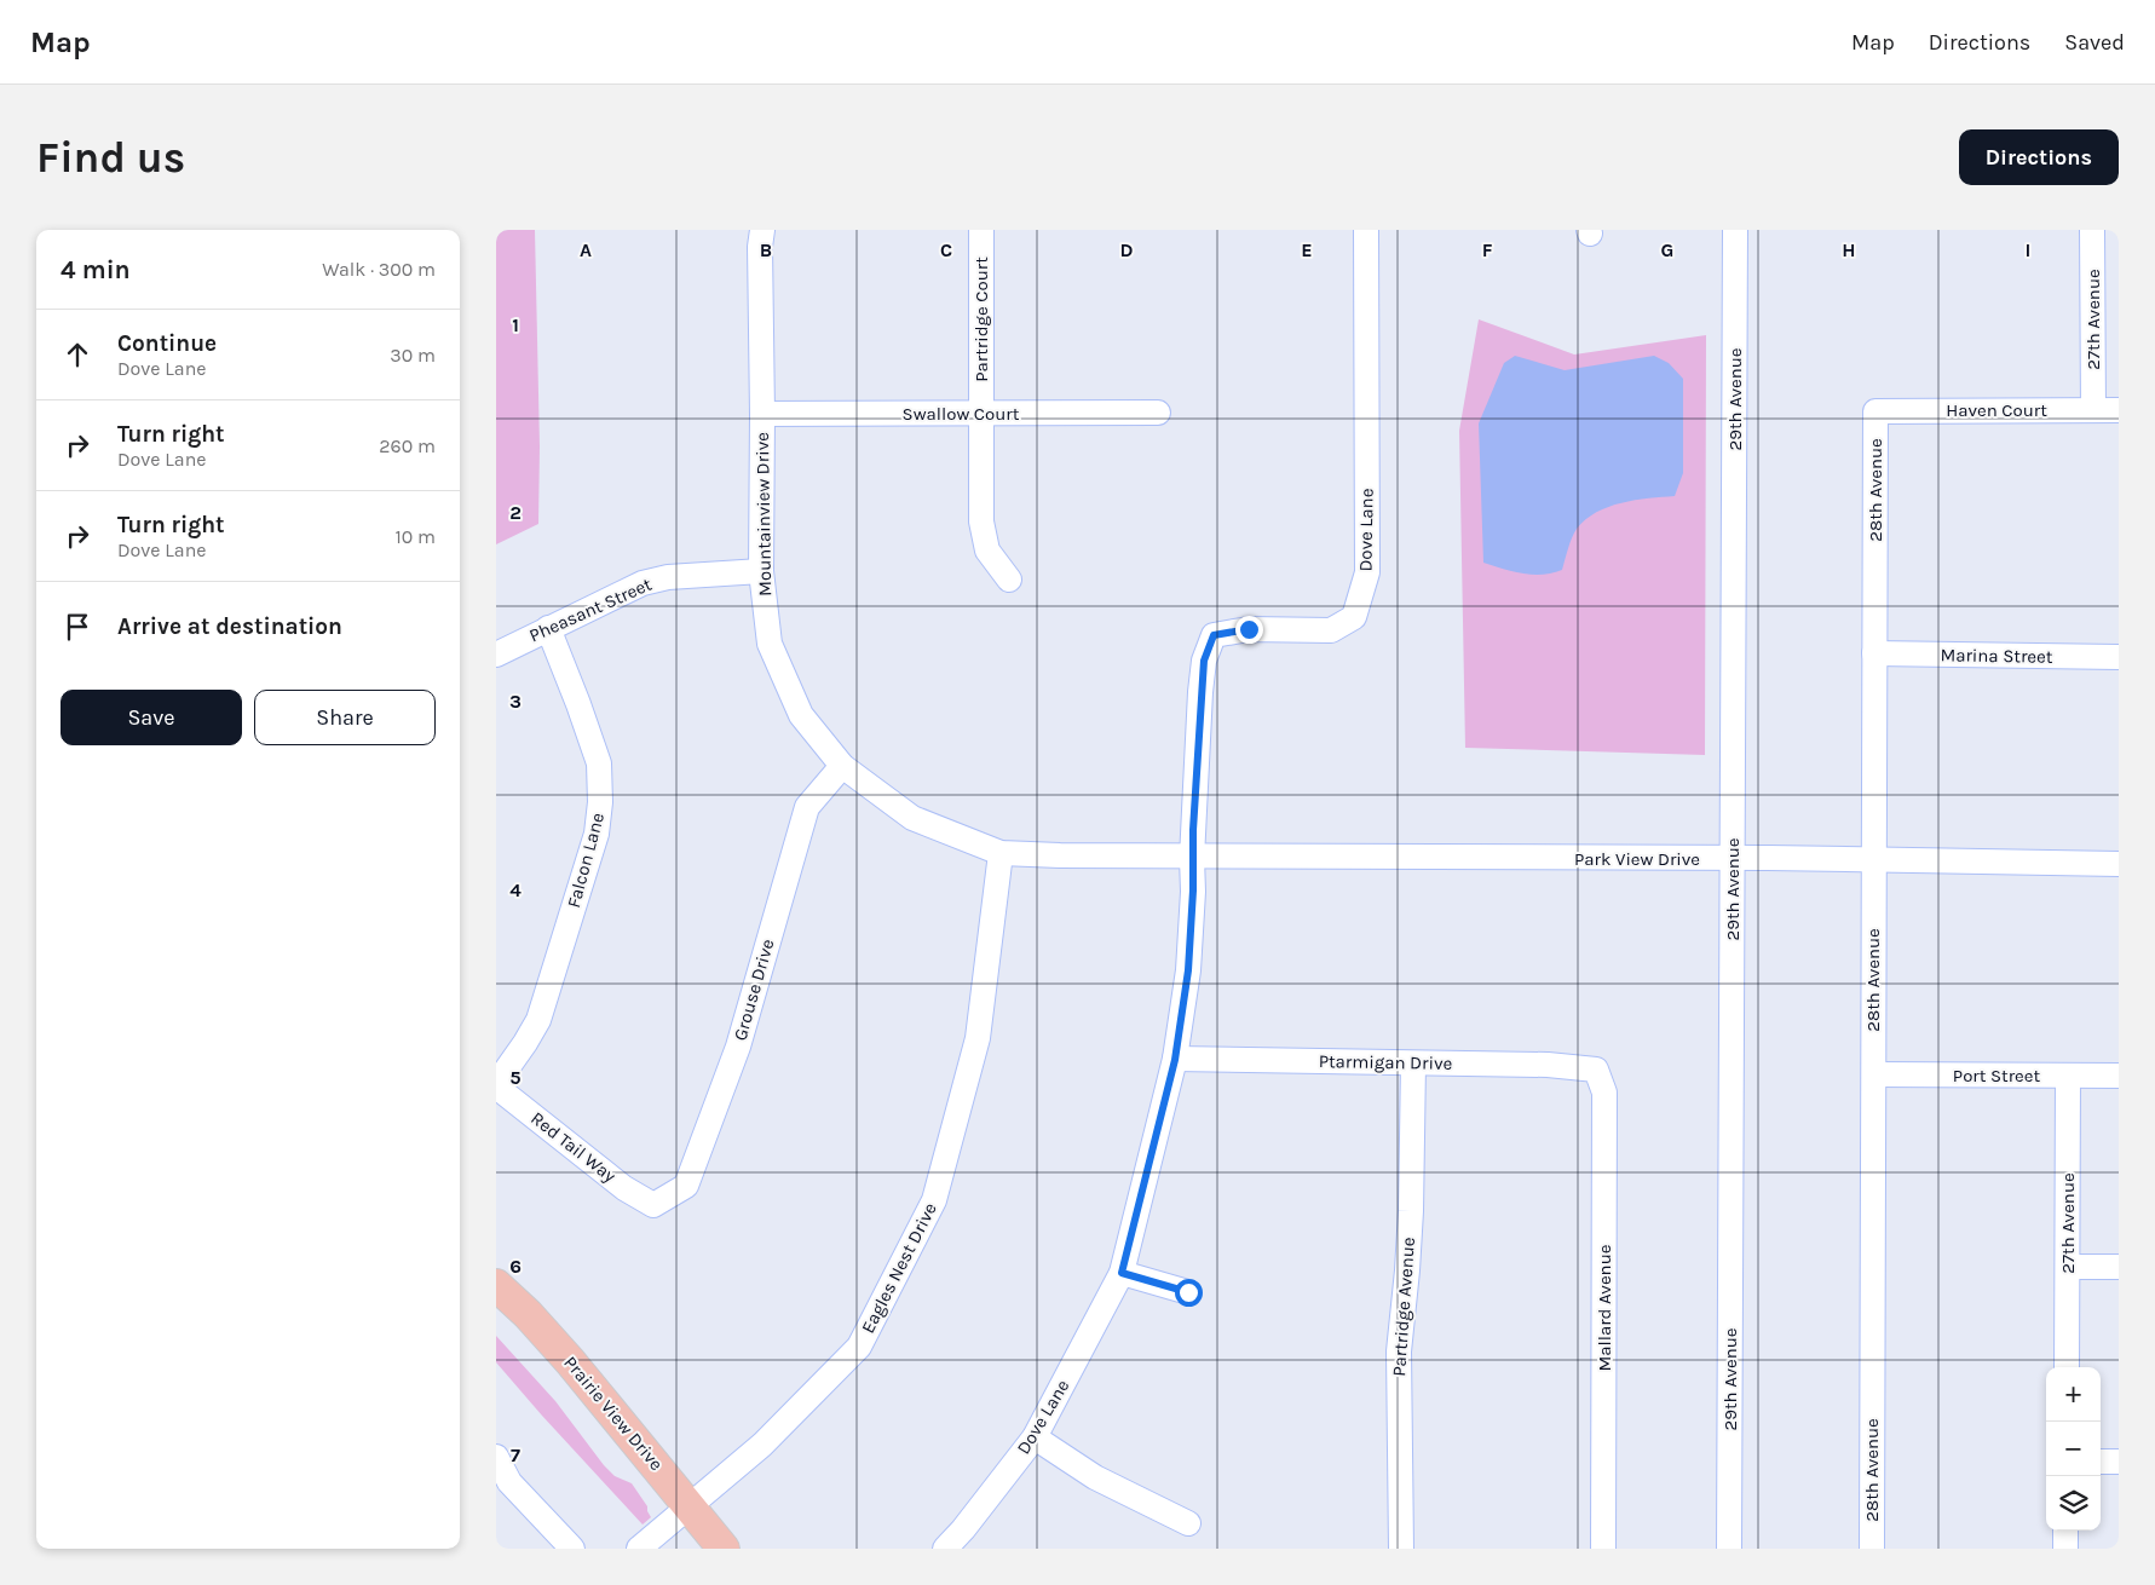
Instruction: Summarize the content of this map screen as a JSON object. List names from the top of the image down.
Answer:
{
  "streets": {
    "main road": ["Prairie View Drive"],
    "street": [
      "Partridge Court",
      "27th Avenue",
      "29th Avenue",
      "Haven Court",
      "Swallow Court",
      "28th Avenue",
      "Mountainview Drive",
      "Dove Lane",
      "Pheasant Street",
      "Marina Street",
      "Park View Drive",
      "Falcon Lane",
      "Grouse Drive",
      "Ptarmigan Drive",
      "Port Street",
      "Red Tail Way",
      "Eagles Nest Drive",
      "Partridge Avenue",
      "Mallard Avenue"
    ]
  },
  "crossings": [
    ["Partridge Court", "Swallow Court"],
    ["27th Avenue", "Haven Court"],
    ["27th Avenue", "Port Street"],
    ["29th Avenue", "Park View Drive"],
    ["Haven Court", "28th Avenue"],
    ["Swallow Court", "Mountainview Drive"],
    ["28th Avenue", "Marina Street"],
    ["28th Avenue", "Park View Drive"],
    ["28th Avenue", "Port Street"],
    ["Mountainview Drive", "Dove Lane"],
    ["Mountainview Drive", "Pheasant Street"],
    ["Mountainview Drive", "Park View Drive"],
    ["Mountainview Drive", "Grouse Drive"],
    ["Mountainview Drive", "Eagles Nest Drive"],
    ["Dove Lane", "Park View Drive"],
    ["Dove Lane", "Ptarmigan Drive"],
    ["Pheasant Street", "Falcon Lane"],
    ["Falcon Lane", "Red Tail Way"],
    ["Grouse Drive", "Red Tail Way"],
    ["Ptarmigan Drive", "Partridge Avenue"],
    ["Ptarmigan Drive", "Mallard Avenue"],
    ["Eagles Nest Drive", "Prairie View Drive"]
  ],
  "page": {
    "header": "Map",
    "nav": ["Map", "Directions", "Saved"],
    "buttons": [
      "Directions",
      ["Save", "Share"]
    ],
    "title": "Find us",
    "heading": ["4 min", "Walk · 300 m"],
    "list": [
      ["Continue", "Dove Lane", "30 m"],
      ["Turn right", "Dove Lane", "260 m"],
      ["Turn right", "Dove Lane", "10 m"],
      "Arrive at destination"
    ],
    "map_buttons": ["+", "−"]
  },
  "grid": {
    "columns": [
      "A",
      "B",
      "C",
      "D",
      "E",
      "F",
      "G",
      "H",
      "I"
    ],
    "rows": [
      "1",
      "2",
      "3",
      "4",
      "5",
      "6",
      "7"
    ]
  }
}
